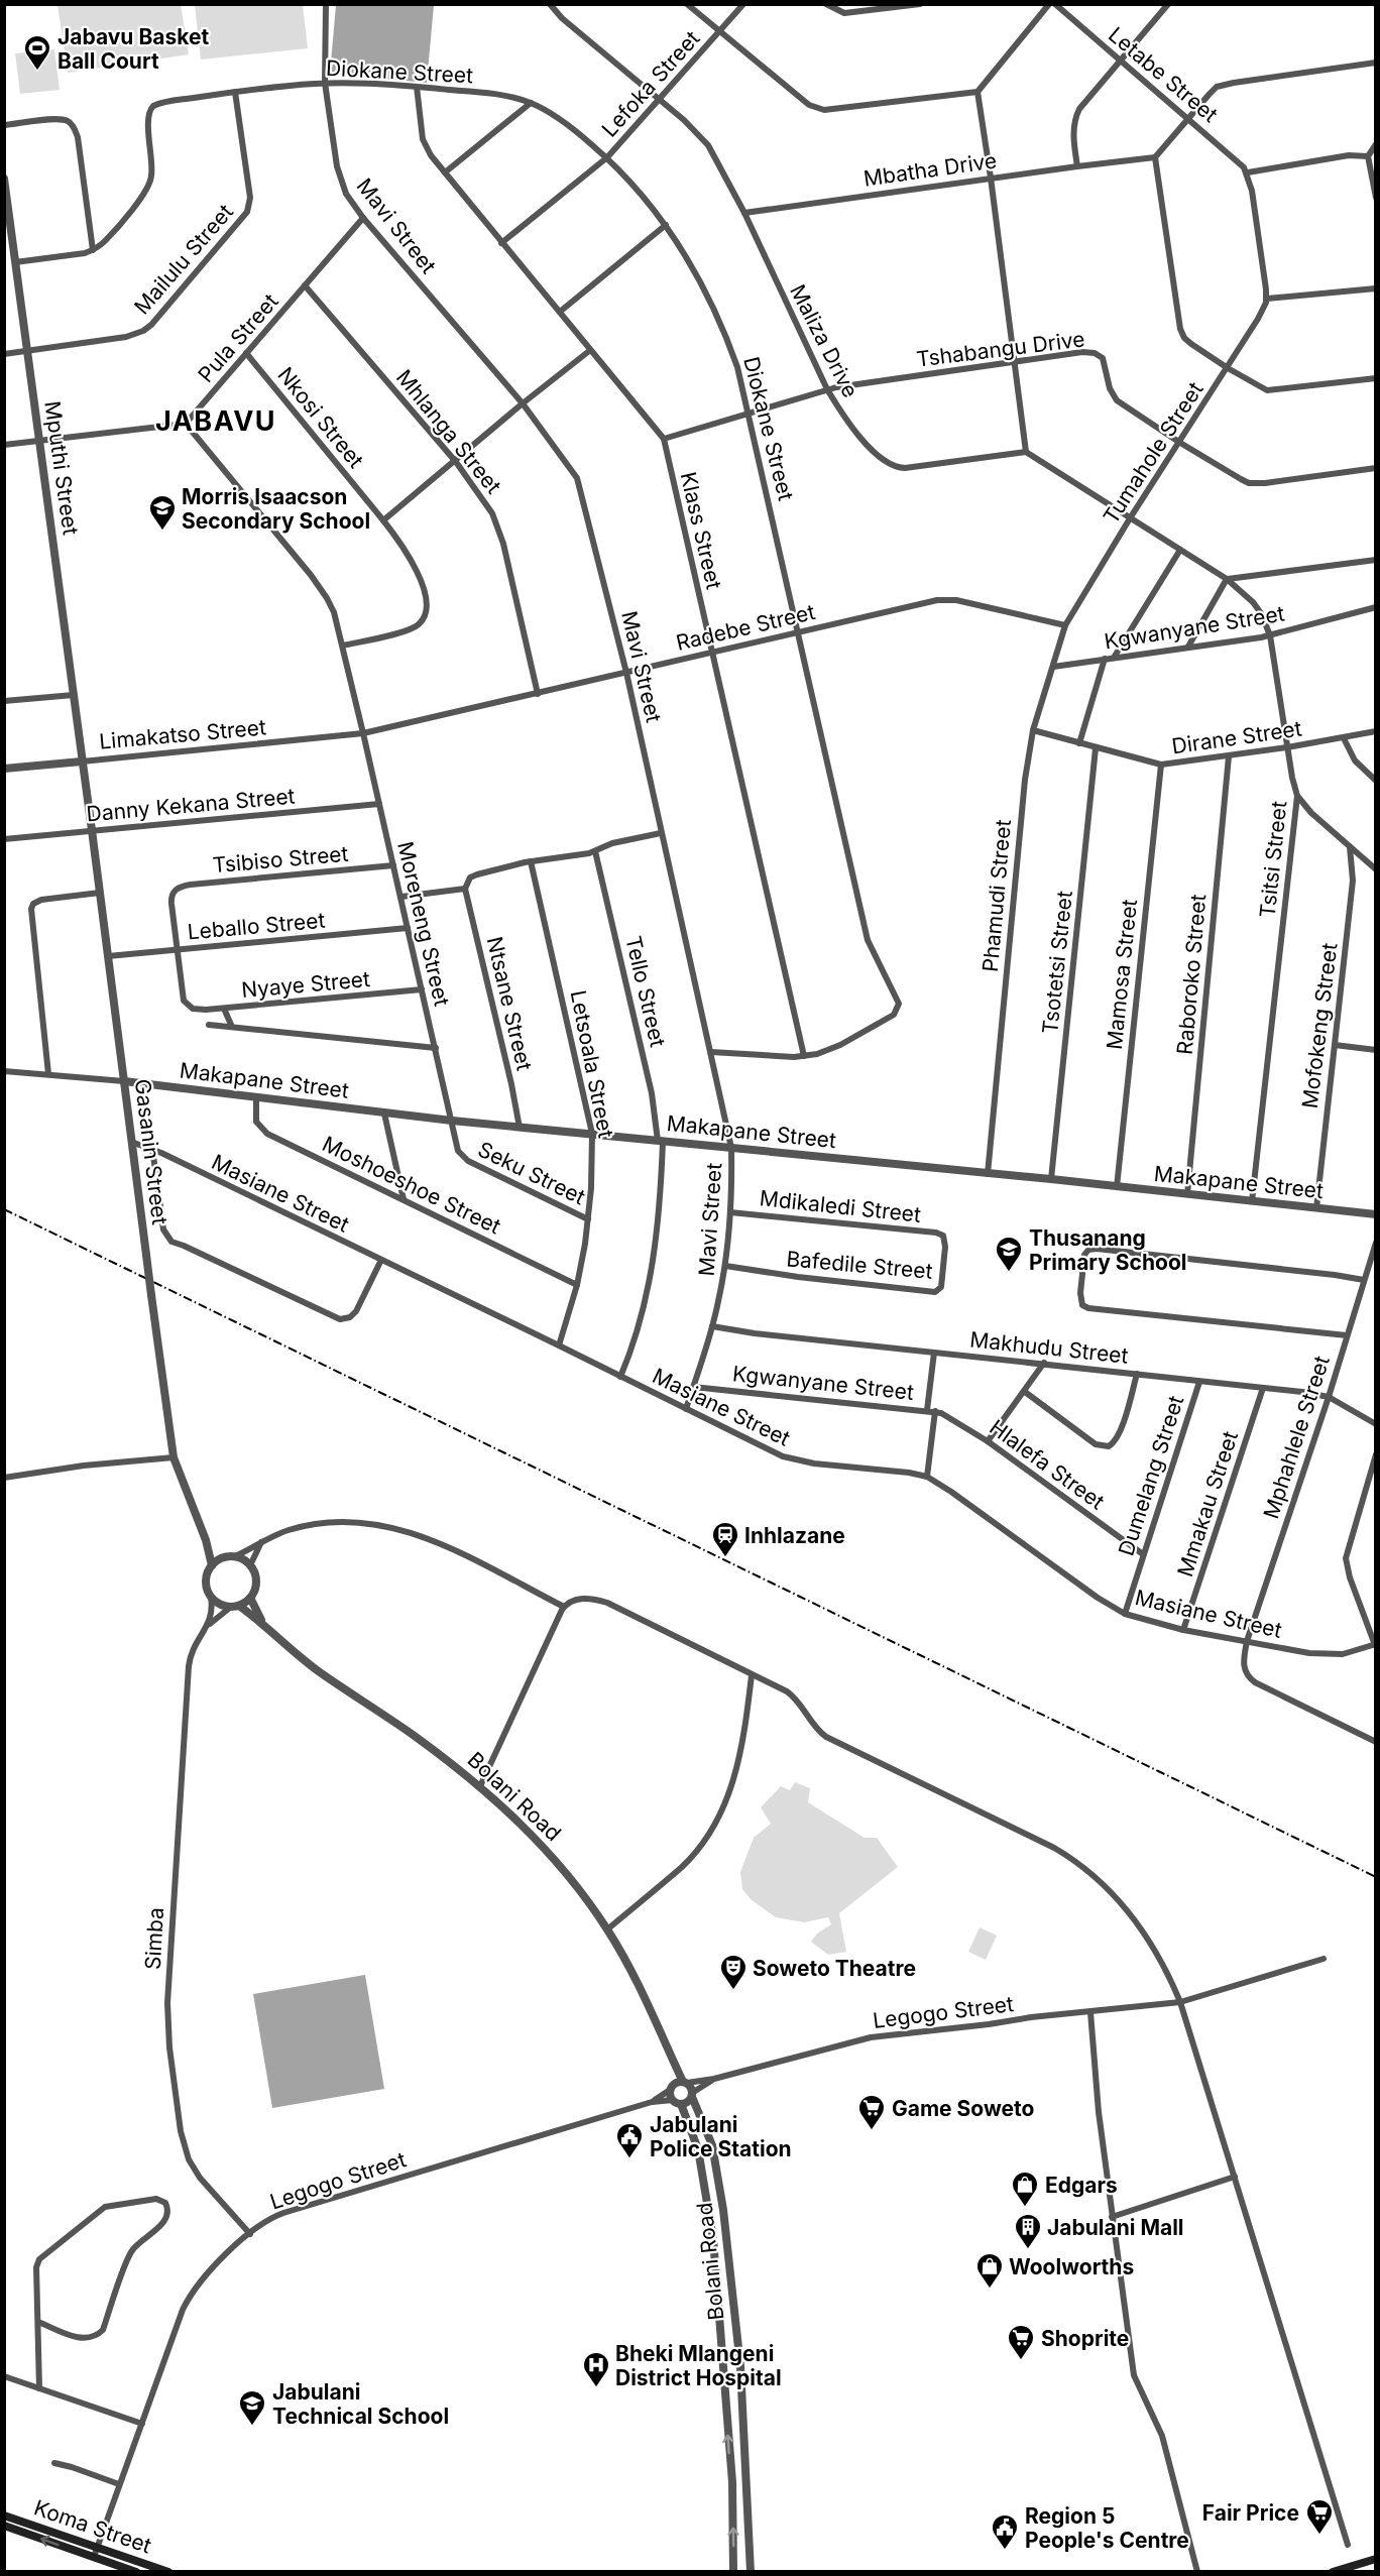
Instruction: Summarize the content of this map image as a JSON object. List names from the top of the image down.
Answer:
{
  "streets": {
    "main road": ["Koma Street"],
    "street": [
      "Diokane Street",
      "Letabe Street",
      "Lefoka Street",
      "Mbatha Drive",
      "Mavi Street",
      "Mailulu Street",
      "Pula Street",
      "Maliza Drive",
      "Tshabangu Drive",
      "Nkosi Street",
      "Mhlanga Street",
      "Tumahole Street",
      "Mputhi Street",
      "Klass Street",
      "Radebe Street",
      "Kgwanyane Street",
      "Limakatso Street",
      "Dirane Street",
      "Danny Kekana Street",
      "Tsibiso Street",
      "Tsitsi Street",
      "Phamudi Street",
      "Moreneng Street",
      "Leballo Street",
      "Tsotetsi Street",
      "Mamosa Street",
      "Raboroko Street",
      "Nyaye Street",
      "Tello Street",
      "Ntsane Street",
      "Mofokeng Street",
      "Letsoala Street",
      "Makapane Street",
      "Gasanin Street",
      "Seku Street",
      "Moshoeshoe Street",
      "Masiane Street",
      "Mdikaledi Street",
      "Bafedile Street",
      "Makhudu Street",
      "Mphahlele Street",
      "Hlalefa Street",
      "Dumelang Street",
      "Mmakau Street",
      "Bolani Road",
      "Simba",
      "Legogo Street"
    ]
  },
  "crossings": [
    ["Diokane Street", "Lefoka Street"],
    ["Diokane Street", "Mavi Street"],
    ["Diokane Street", "Mailulu Street"],
    ["Diokane Street", "Tshabangu Drive"],
    ["Diokane Street", "Klass Street"],
    ["Diokane Street", "Radebe Street"],
    ["Lefoka Street", "Klass Street"],
    ["Mbatha Drive", "Maliza Drive"],
    ["Mavi Street", "Pula Street"],
    ["Mavi Street", "Radebe Street"],
    ["Mavi Street", "Kgwanyane Street"],
    ["Mavi Street", "Makapane Street"],
    ["Mavi Street", "Masiane Street"],
    ["Mavi Street", "Mdikaledi Street"],
    ["Mavi Street", "Bafedile Street"],
    ["Mavi Street", "Makhudu Street"],
    ["Mailulu Street", "Mputhi Street"],
    ["Pula Street", "Nkosi Street"],
    ["Pula Street", "Mhlanga Street"],
    ["Pula Street", "Moreneng Street"],
    ["Maliza Drive", "Tshabangu Drive"],
    ["Tshabangu Drive", "Tumahole Street"],
    ["Tshabangu Drive", "Klass Street"],
    ["Nkosi Street", "Moreneng Street"],
    ["Mhlanga Street", "Radebe Street"],
    ["Tumahole Street", "Radebe Street"],
    ["Tumahole Street", "Tsitsi Street"],
    ["Tumahole Street", "Phamudi Street"],
    ["Mputhi Street", "Limakatso Street"],
    ["Mputhi Street", "Gasanin Street"],
    ["Klass Street", "Radebe Street"],
    ["Radebe Street", "Limakatso Street"],
    ["Radebe Street", "Phamudi Street"],
    ["Radebe Street", "Moreneng Street"],
    ["Kgwanyane Street", "Tsitsi Street"],
    ["Kgwanyane Street", "Phamudi Street"],
    ["Kgwanyane Street", "Makhudu Street"],
    ["Kgwanyane Street", "Hlalefa Street"],
    ["Limakatso Street", "Moreneng Street"],
    ["Limakatso Street", "Gasanin Street"],
    ["Dirane Street", "Tsitsi Street"],
    ["Dirane Street", "Phamudi Street"],
    ["Dirane Street", "Tsotetsi Street"],
    ["Dirane Street", "Mamosa Street"],
    ["Dirane Street", "Raboroko Street"],
    ["Danny Kekana Street", "Moreneng Street"],
    ["Danny Kekana Street", "Gasanin Street"],
    ["Tsibiso Street", "Moreneng Street"],
    ["Tsibiso Street", "Leballo Street"],
    ["Tsibiso Street", "Nyaye Street"],
    ["Tsitsi Street", "Makapane Street"],
    ["Phamudi Street", "Makapane Street"],
    ["Moreneng Street", "Leballo Street"],
    ["Moreneng Street", "Nyaye Street"],
    ["Moreneng Street", "Makapane Street"],
    ["Moreneng Street", "Seku Street"],
    ["Leballo Street", "Nyaye Street"],
    ["Leballo Street", "Gasanin Street"],
    ["Tsotetsi Street", "Makapane Street"],
    ["Mamosa Street", "Makapane Street"],
    ["Raboroko Street", "Makapane Street"],
    ["Tello Street", "Makapane Street"],
    ["Tello Street", "Masiane Street"],
    ["Ntsane Street", "Makapane Street"],
    ["Mofokeng Street", "Makapane Street"],
    ["Letsoala Street", "Makapane Street"],
    ["Letsoala Street", "Seku Street"],
    ["Letsoala Street", "Moshoeshoe Street"],
    ["Letsoala Street", "Masiane Street"],
    ["Makapane Street", "Gasanin Street"],
    ["Makapane Street", "Seku Street"],
    ["Makapane Street", "Moshoeshoe Street"],
    ["Gasanin Street", "Masiane Street"],
    ["Gasanin Street", "Bolani Road"],
    ["Masiane Street", "Mphahlele Street"],
    ["Masiane Street", "Dumelang Street"],
    ["Masiane Street", "Mmakau Street"],
    ["Mdikaledi Street", "Bafedile Street"],
    ["Makhudu Street", "Mphahlele Street"],
    ["Makhudu Street", "Dumelang Street"],
    ["Makhudu Street", "Mmakau Street"],
    ["Hlalefa Street", "Dumelang Street"],
    ["Bolani Road", "Legogo Street"],
    ["Simba", "Legogo Street"],
    ["Legogo Street", "Koma Street"]
  ],
  "districts": ["JABAVU"],
  "places": {
    "sports": ["Jabavu Basket Ball Court"],
    "school or university": ["Morris Isaacson Secondary School", "Thusanang Primary School", "Jabulani Technical School"],
    "station": ["Inhlazane"],
    "theatre": ["Soweto Theatre"],
    "supermarket": ["Game Soweto", "Shoprite", "Fair Price"],
    "public building": ["Jabulani Police Station", "Region 5 People's Centre"],
    "shop": ["Edgars", "Woolworths"],
    "building": ["Jabulani Mall"],
    "hospital": ["Bheki Mlangeni District Hospital"]
  }
}
